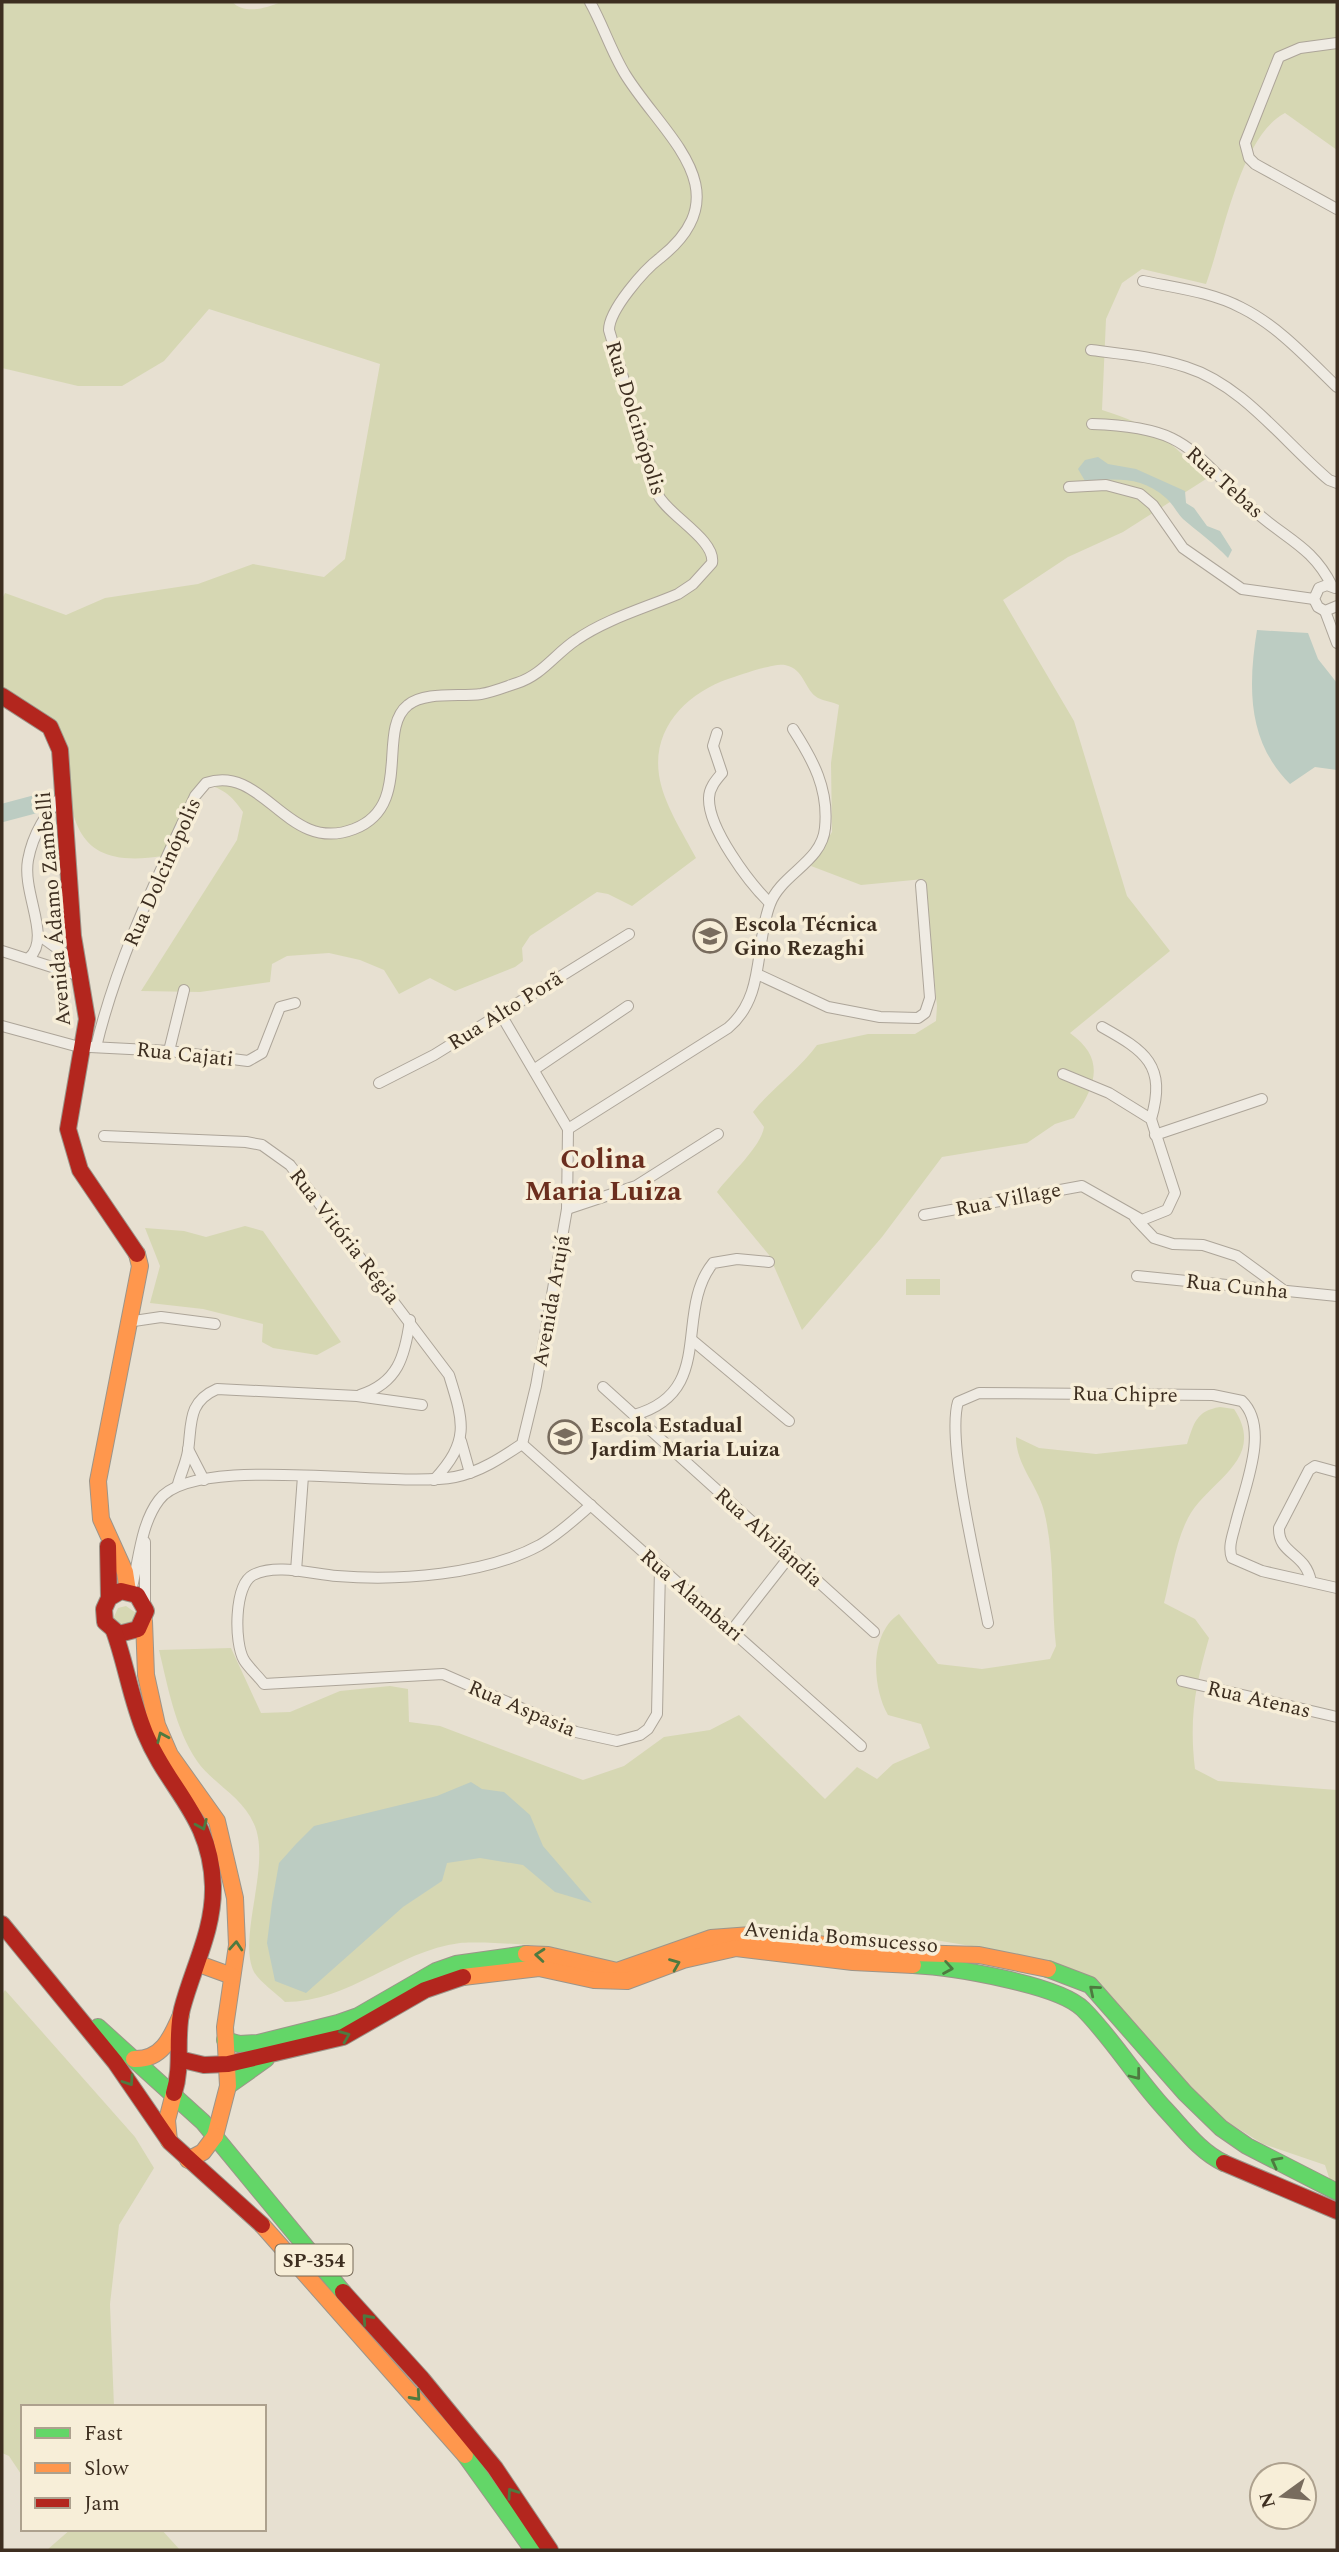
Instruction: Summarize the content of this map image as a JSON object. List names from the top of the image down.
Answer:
{
  "streets": {
    "street": [
      "Rua Dolcinópolis",
      "Rua Tebas",
      "Avenida Ádamo Zambelli",
      "Rua Alto Porã",
      "Rua Cajati",
      "Rua Village",
      "Rua Vitória Régia",
      "Rua Cunha",
      "Avenida Arujá",
      "Rua Chipre",
      "Rua Alvilândia",
      "Rua Alambari",
      "Rua Atenas",
      "Rua Aspasia",
      "Avenida Bomsucesso",
      "SP-354"
    ]
  },
  "crossings": [
    ["Rua Dolcinópolis", "Avenida Ádamo Zambelli"],
    ["Rua Dolcinópolis", "Rua Cajati"],
    ["Avenida Ádamo Zambelli", "Rua Cajati"],
    ["Avenida Ádamo Zambelli", "Avenida Bomsucesso"],
    ["Avenida Ádamo Zambelli", "SP-354"],
    ["Rua Village", "Rua Cunha"],
    ["Avenida Arujá", "Rua Alambari"],
    ["Rua Alambari", "Rua Aspasia"]
  ],
  "districts": ["Colina Maria Luiza"],
  "places": {
    "school or university": ["Escola Técnica Gino Rezaghi", "Escola Estadual Jardim Maria Luiza"]
  },
  "legend": ["Fast", "Slow", "Jam"],
  "north": "left"
}
